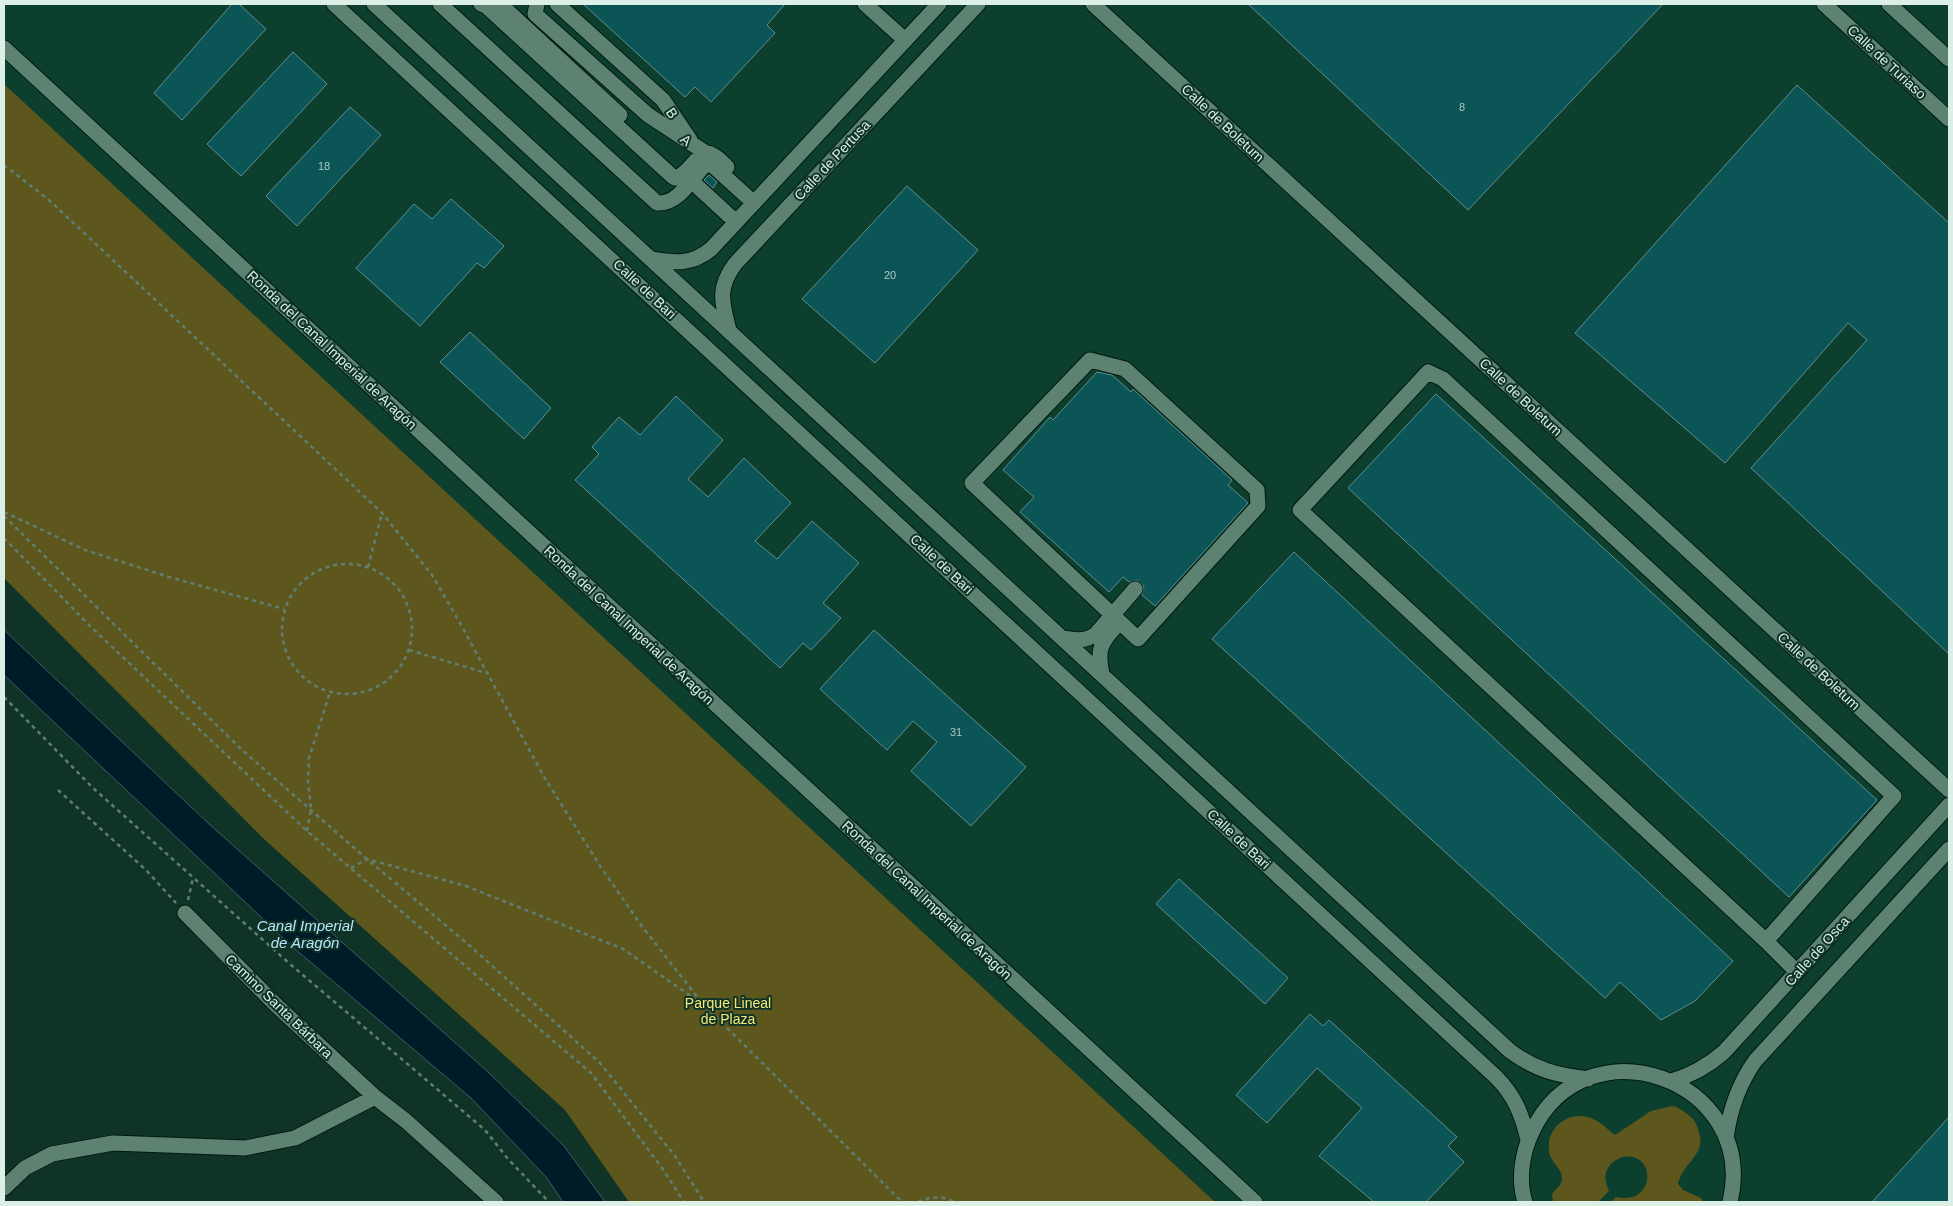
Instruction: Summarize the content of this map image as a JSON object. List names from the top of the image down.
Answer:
{
  "streets": {
    "street": [
      "Calle de Turiaso",
      "B",
      "Calle de Boletum",
      "A",
      "Calle de Pertusa",
      "Calle de Bari",
      "Ronda del Canal Imperial de Aragón",
      "Calle de Osca",
      "Camino Santa Bárbara"
    ]
  },
  "crossings": [
    ["B", "A"],
    ["Calle de Pertusa", "Calle de Bari"]
  ],
  "water": ["Canal Imperial de Aragón"],
  "parks": ["Parque Lineal de Plaza"],
  "house_numbers": [
    "8",
    "18",
    "20",
    "31"
  ]
}
